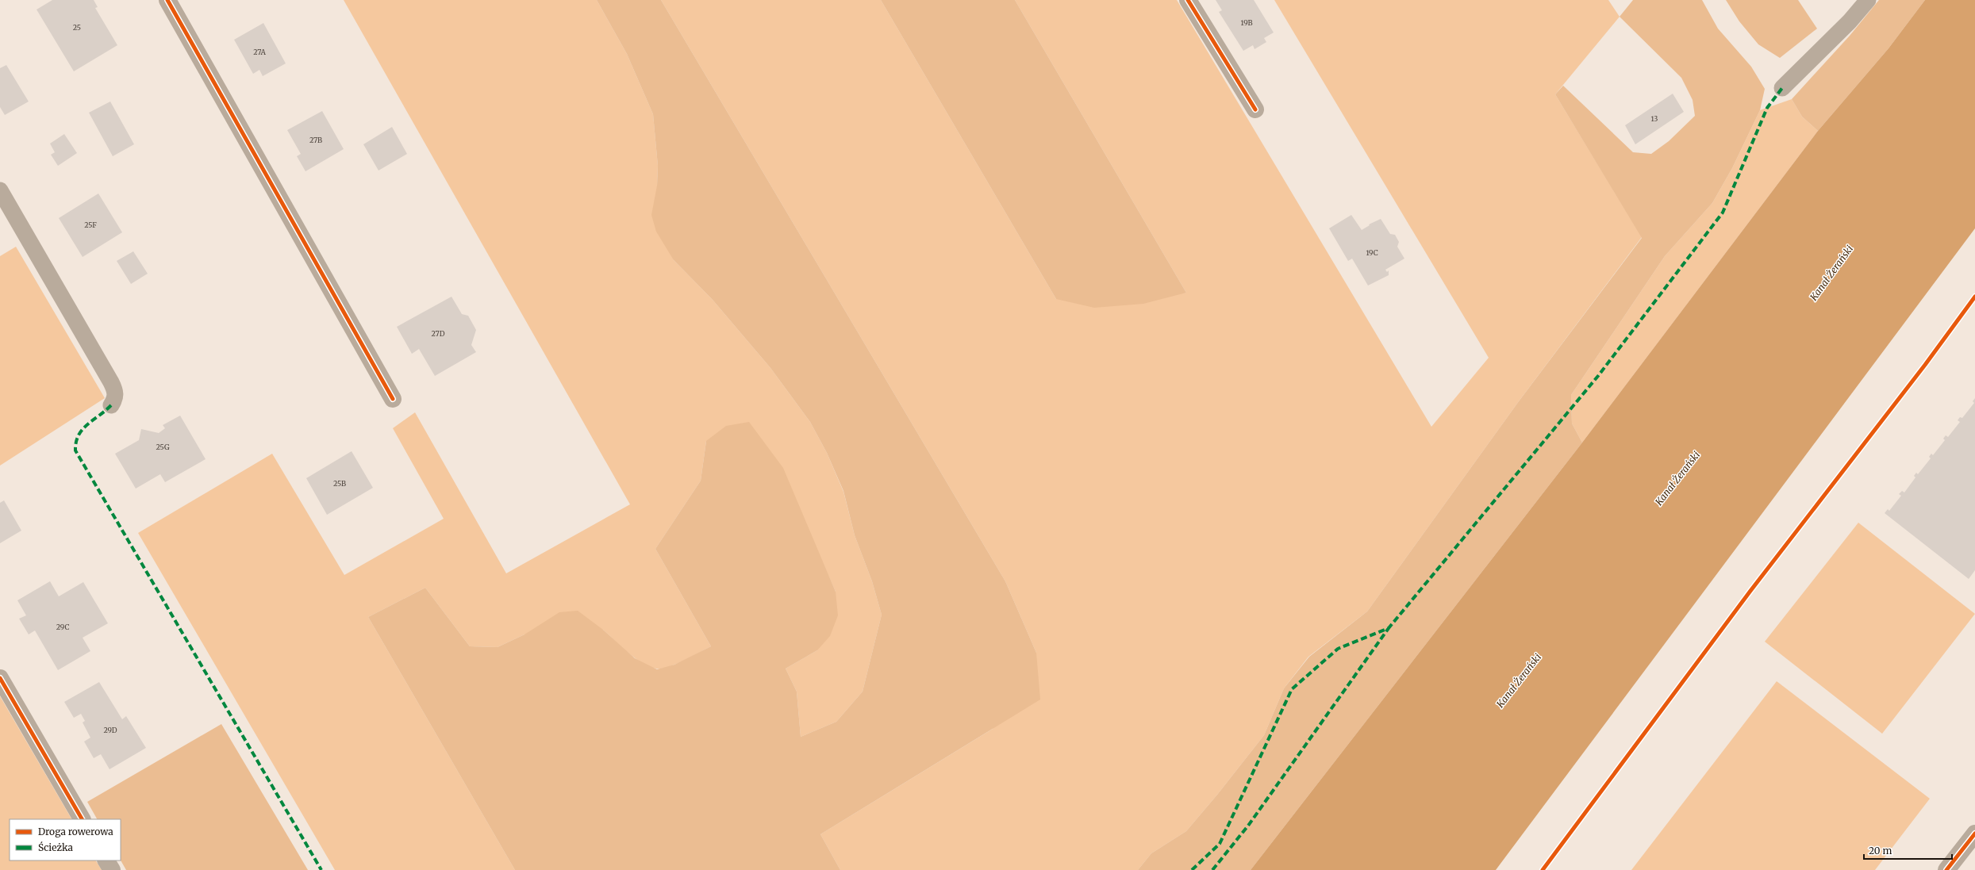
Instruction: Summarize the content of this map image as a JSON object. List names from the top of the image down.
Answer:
{
  "water": ["Kanał Żerański"],
  "house_numbers": [
    "19B",
    "25",
    "27A",
    "13",
    "27B",
    "25F",
    "19C",
    "27D",
    "25G",
    "25B",
    "29C",
    "29D"
  ],
  "legend": ["Droga rowerowa", "Ścieżka"],
  "scale_bar": "20 m"
}
